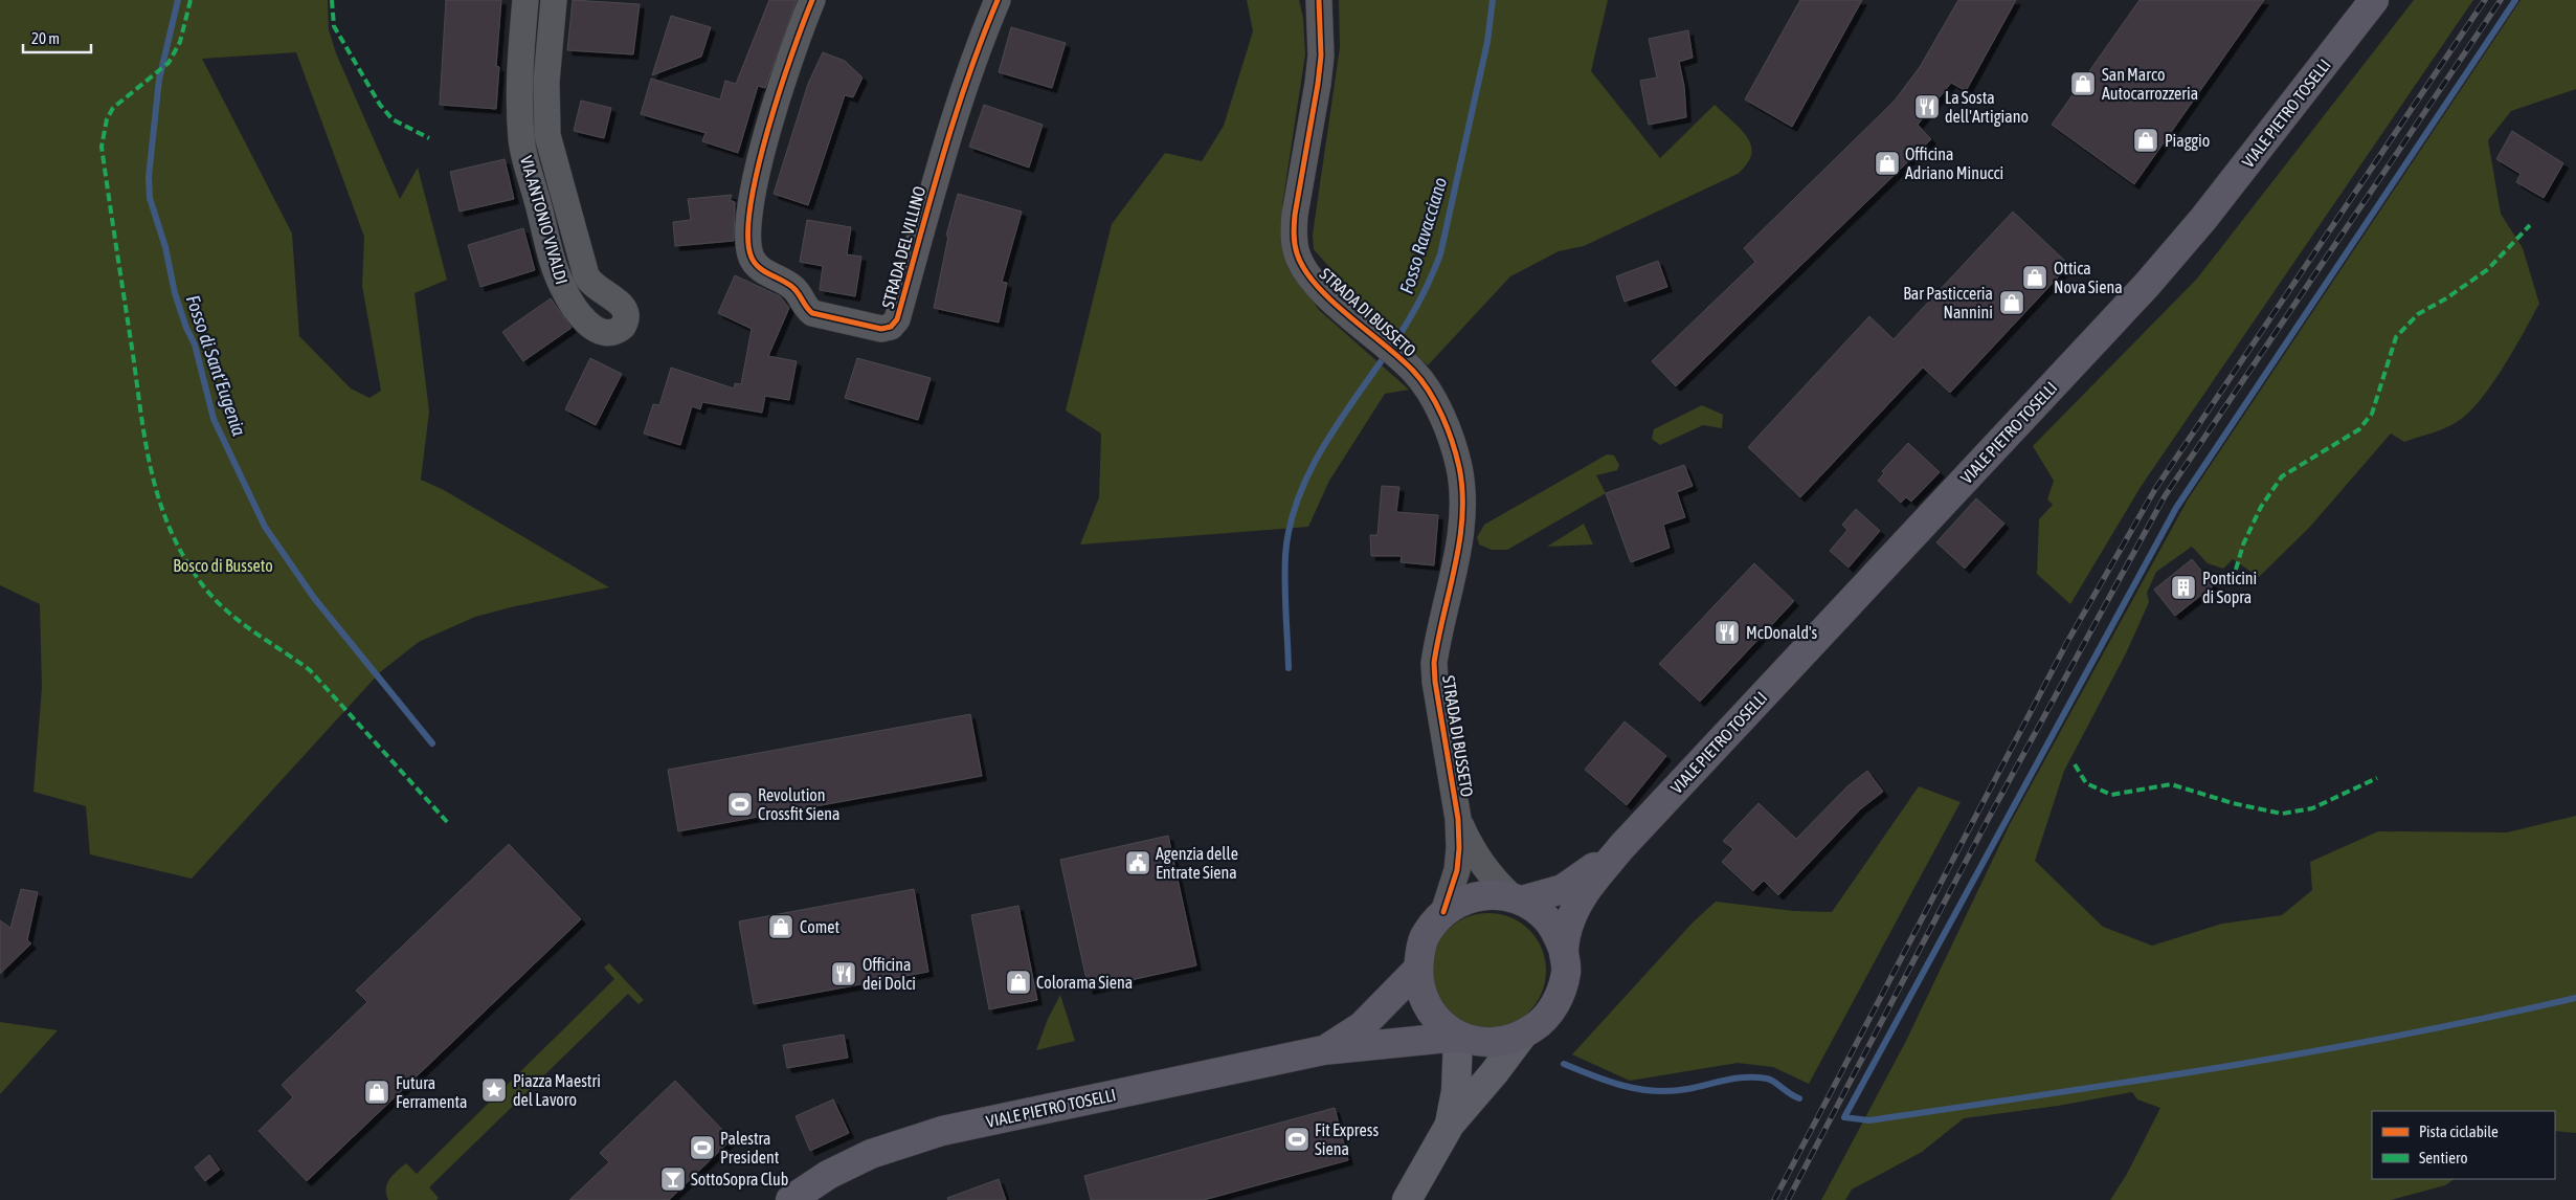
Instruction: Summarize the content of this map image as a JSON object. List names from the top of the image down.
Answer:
{
  "streets": {
    "main road": ["VIALE PIETRO TOSELLI"],
    "street": ["VIA ANTONIO VIVALDI", "STRADA DEL VILLINO", "STRADA DI BUSSETO"]
  },
  "crossings": [
    ["VIALE PIETRO TOSELLI", "STRADA DI BUSSETO"]
  ],
  "water": ["Fosso Ravacciano", "Fosso di Sant'Eugenia"],
  "parks": ["Bosco di Busseto"],
  "places": {
    "shop": [
      "San Marco Autocarrozzeria",
      "Piaggio",
      "Officina Adriano Minucci",
      "Ottica Nova Siena",
      "Bar Pasticceria Nannini",
      "Comet",
      "Colorama Siena",
      "Futura Ferramenta"
    ],
    "restaurant": ["La Sosta dell'Artigiano", "McDonald's", "Officina dei Dolci"],
    "building": ["Ponticini di Sopra"],
    "sports": ["Revolution Crossfit Siena", "Fit Express Siena", "Palestra President"],
    "public building": ["Agenzia delle Entrate Siena"],
    "place": ["Piazza Maestri del Lavoro"],
    "bar": ["SottoSopra Club"]
  },
  "legend": ["Pista ciclabile", "Sentiero"],
  "scale_bar": "20 m"
}
